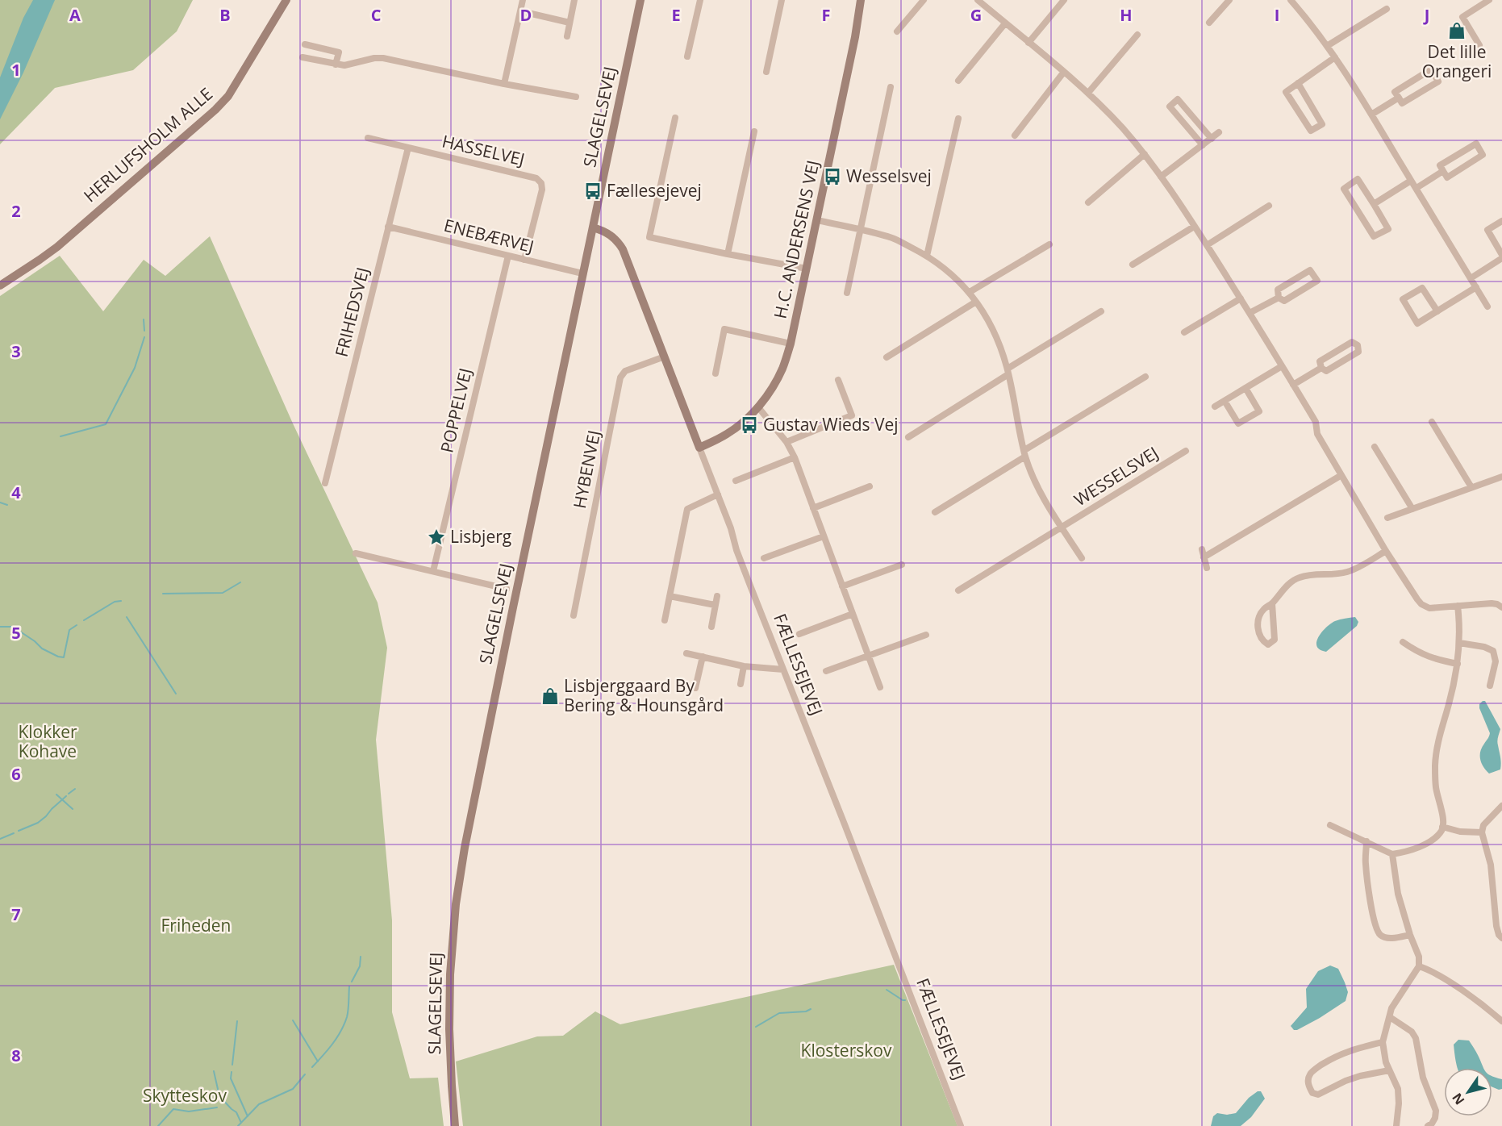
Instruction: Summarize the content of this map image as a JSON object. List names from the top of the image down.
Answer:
{
  "streets": {
    "street": [
      "SLAGELSEVEJ",
      "HERLUFSHOLM ALLE",
      "HASSELVEJ",
      "ENEBÆRVEJ",
      "H.C. ANDERSENS VEJ",
      "FRIHEDSVEJ",
      "POPPELVEJ",
      "HYBENVEJ",
      "WESSELSVEJ",
      "FÆLLESEJEVEJ"
    ]
  },
  "crossings": [
    ["SLAGELSEVEJ", "ENEBÆRVEJ"],
    ["SLAGELSEVEJ", "FÆLLESEJEVEJ"],
    ["HASSELVEJ", "ENEBÆRVEJ"],
    ["HASSELVEJ", "FRIHEDSVEJ"],
    ["ENEBÆRVEJ", "FRIHEDSVEJ"],
    ["ENEBÆRVEJ", "POPPELVEJ"],
    ["H.C. ANDERSENS VEJ", "WESSELSVEJ"],
    ["H.C. ANDERSENS VEJ", "FÆLLESEJEVEJ"],
    ["HYBENVEJ", "FÆLLESEJEVEJ"]
  ],
  "parks": [
    "Klokker Kohave",
    "Friheden",
    "Klosterskov",
    "Skytteskov"
  ],
  "places": {
    "shop": ["Det lille Orangeri", "Lisbjerggaard By Bering & Hounsgård"],
    "bus stop": ["Wesselsvej", "Fællesejevej", "Gustav Wieds Vej"],
    "place": ["Lisbjerg"]
  },
  "north": "bottom left",
  "grid": {
    "columns": [
      "A",
      "B",
      "C",
      "D",
      "E",
      "F",
      "G",
      "H",
      "I",
      "J"
    ],
    "rows": [
      "1",
      "2",
      "3",
      "4",
      "5",
      "6",
      "7",
      "8"
    ]
  }
}
